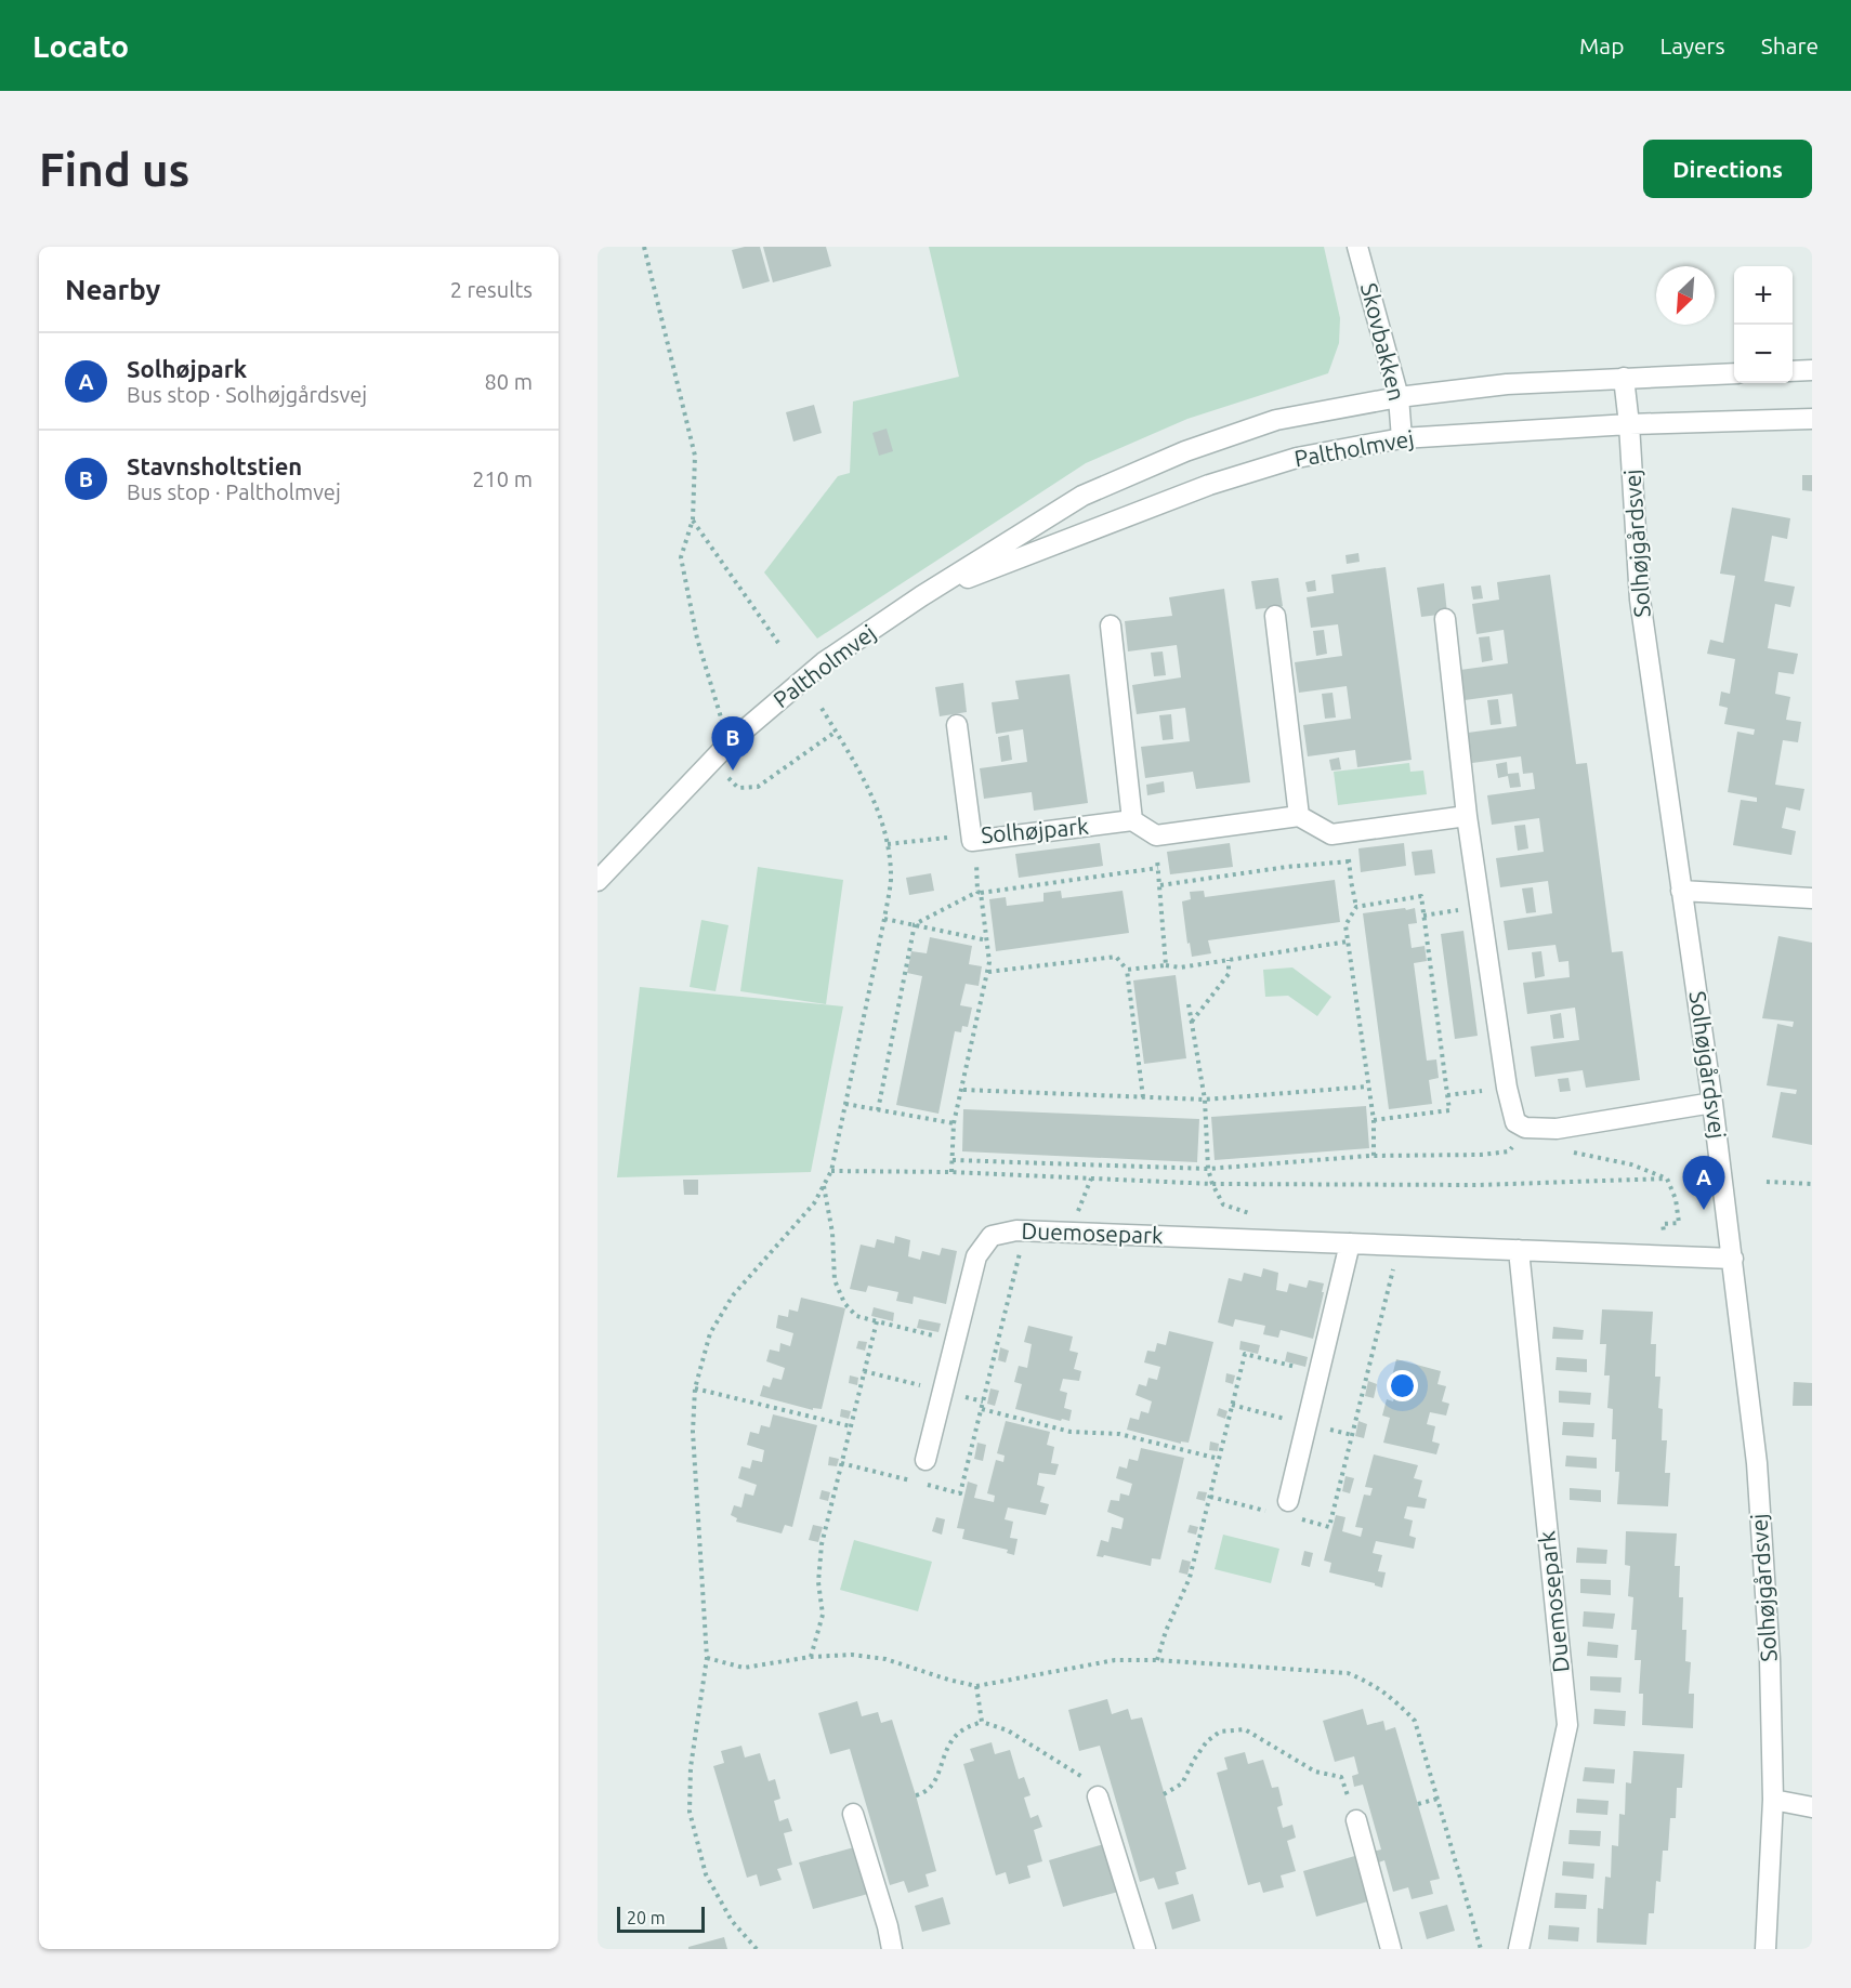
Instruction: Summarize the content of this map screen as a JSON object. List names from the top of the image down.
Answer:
{
  "streets": {
    "street": [
      "Skovbakken",
      "Paltholmvej",
      "Solhøjgårdsvej",
      "Solhøjpark",
      "Duemosepark"
    ]
  },
  "crossings": [
    ["Skovbakken", "Paltholmvej"],
    ["Paltholmvej", "Solhøjgårdsvej"],
    ["Solhøjgårdsvej", "Duemosepark"]
  ],
  "scale_bar": "20 m",
  "north": "bottom left",
  "page": {
    "header": "Locato",
    "nav": ["Map", "Layers", "Share"],
    "buttons": "Directions",
    "title": "Find us",
    "heading": ["Nearby", "2 results"],
    "map_buttons": ["+", "−"],
    "list": [
      {
        "mark": "A",
        "name": "Solhøjpark",
        "note": "Bus stop · Solhøjgårdsvej",
        "value": "80 m"
      },
      {
        "mark": "B",
        "name": "Stavnsholtstien",
        "note": "Bus stop · Paltholmvej",
        "value": "210 m"
      }
    ],
    "pins": ["B", "A"],
    "scale": "20 m"
  }
}
